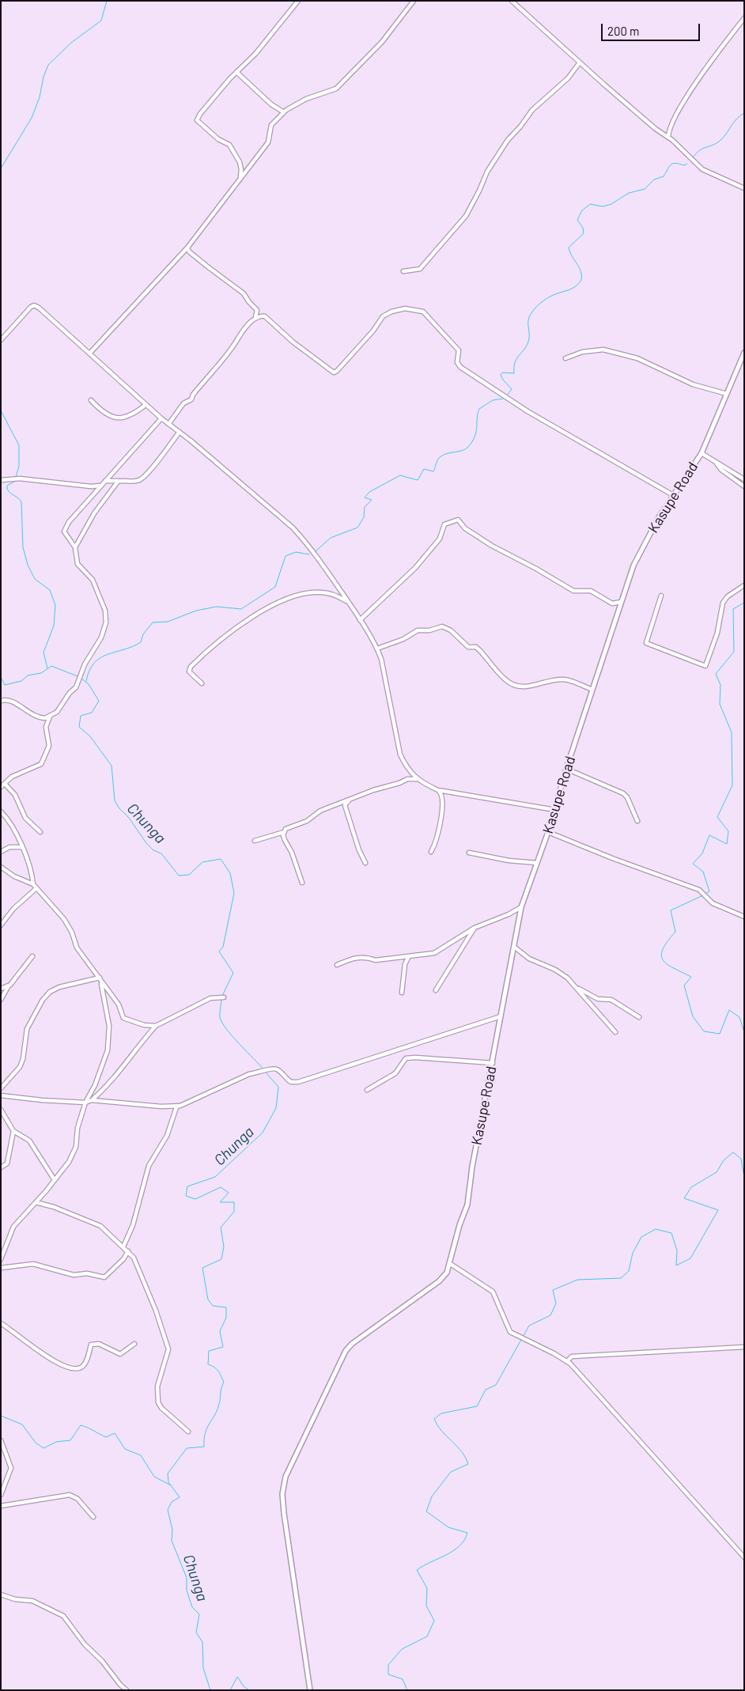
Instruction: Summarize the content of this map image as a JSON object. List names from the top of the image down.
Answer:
{
  "streets": {
    "street": ["Kasupe Road"]
  },
  "water": ["Chunga"],
  "scale_bar": "200 m"
}
